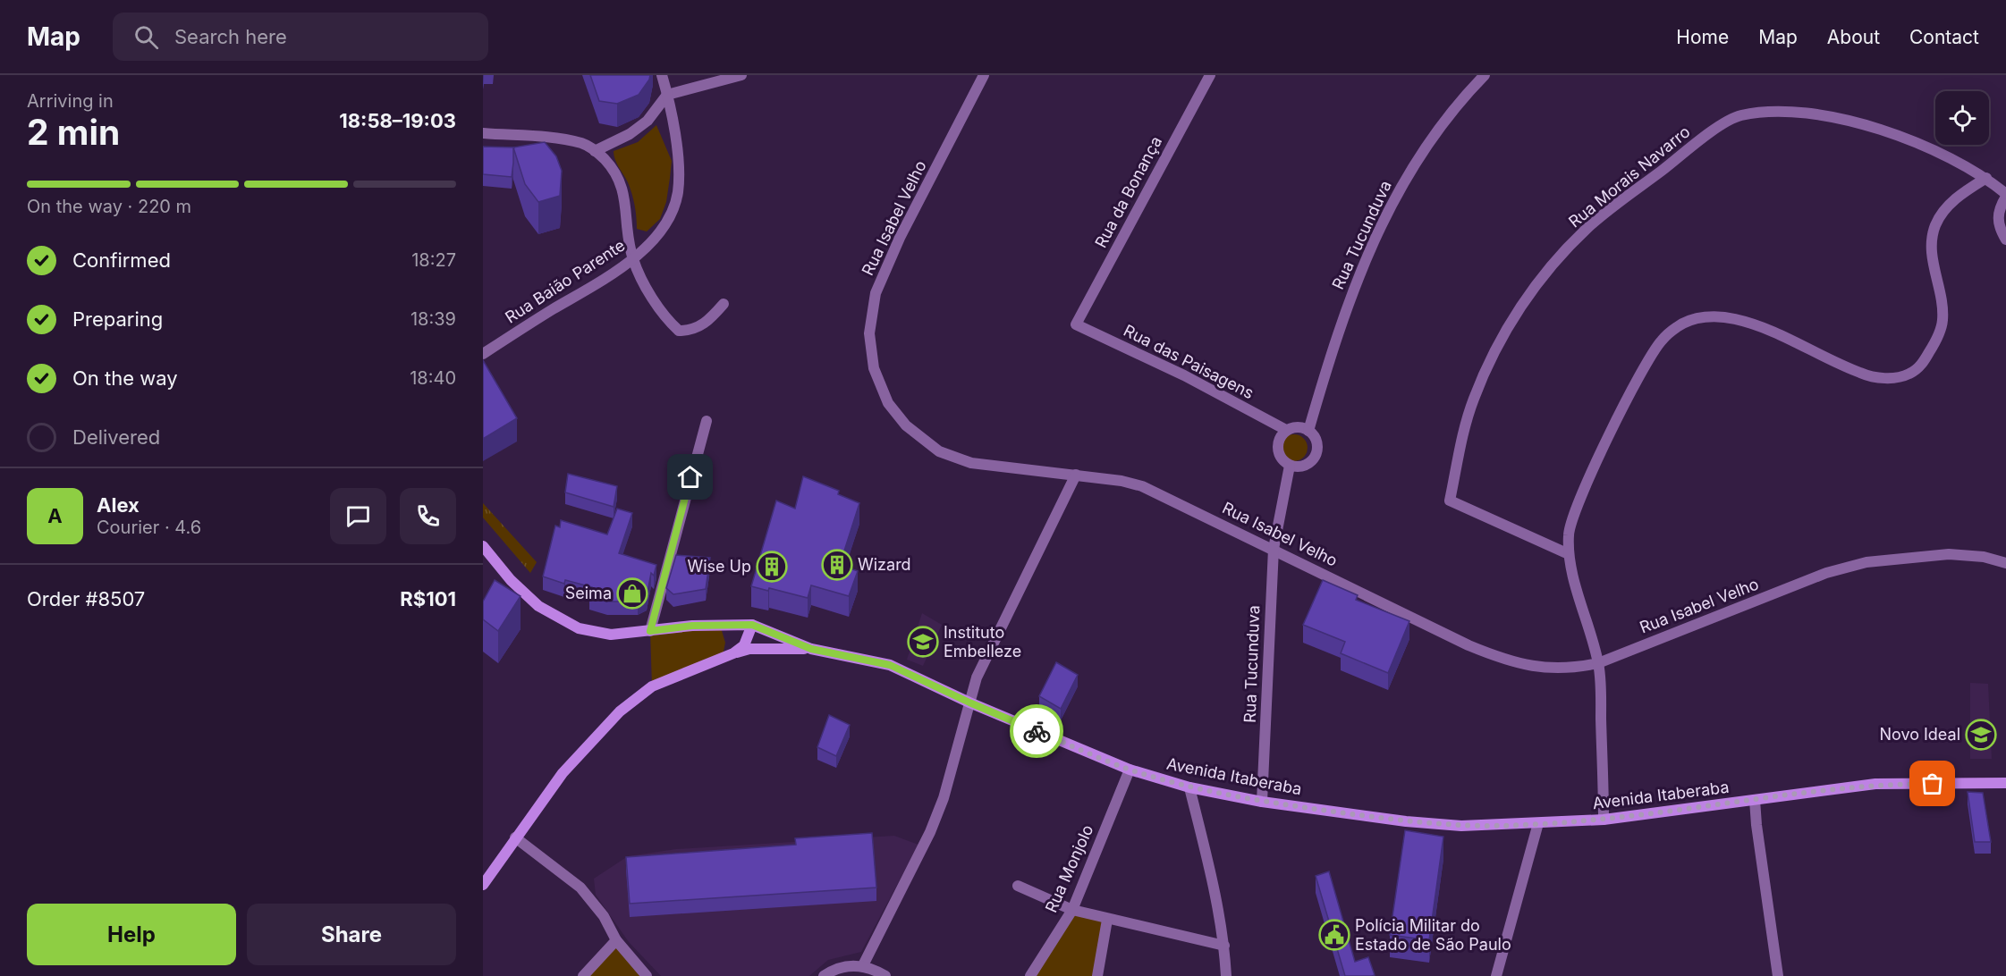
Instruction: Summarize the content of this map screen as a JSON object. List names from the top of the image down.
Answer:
{
  "streets": {
    "main road": ["Avenida Itaberaba"],
    "street": [
      "Rua Morais Navarro",
      "Rua da Bonança",
      "Rua Isabel Velho",
      "Rua Tucunduva",
      "Rua Baião Parente",
      "Rua das Paisagens",
      "Rua Monjolo"
    ]
  },
  "crossings": [
    ["Rua da Bonança", "Rua das Paisagens"],
    ["Rua Isabel Velho", "Rua Tucunduva"],
    ["Rua Tucunduva", "Rua das Paisagens"],
    ["Rua Tucunduva", "Avenida Itaberaba"],
    ["Avenida Itaberaba", "Rua Monjolo"]
  ],
  "places": {
    "building": ["Wizard", "Wise Up"],
    "shop": ["Seima"],
    "school or university": ["Instituto Embelleze", "Novo Ideal"],
    "public building": ["Polícia Militar do Estado de São Paulo"]
  },
  "page": {
    "header": "Map",
    "search": "Search here",
    "nav": [
      "Home",
      "Map",
      "About",
      "Contact"
    ],
    "heading": ["2 min", "Arriving in", "18:58–19:03"],
    "panel": [
      "Alex",
      "Courier · 4.6",
      "Order #8507",
      "R$101"
    ],
    "bar": "On the way · 220 m",
    "list": [
      ["Confirmed", "18:27"],
      ["Preparing", "18:39"],
      ["On the way", "18:40"],
      "Delivered"
    ],
    "round": "A",
    "buttons": ["Help", "Share"]
  }
}
